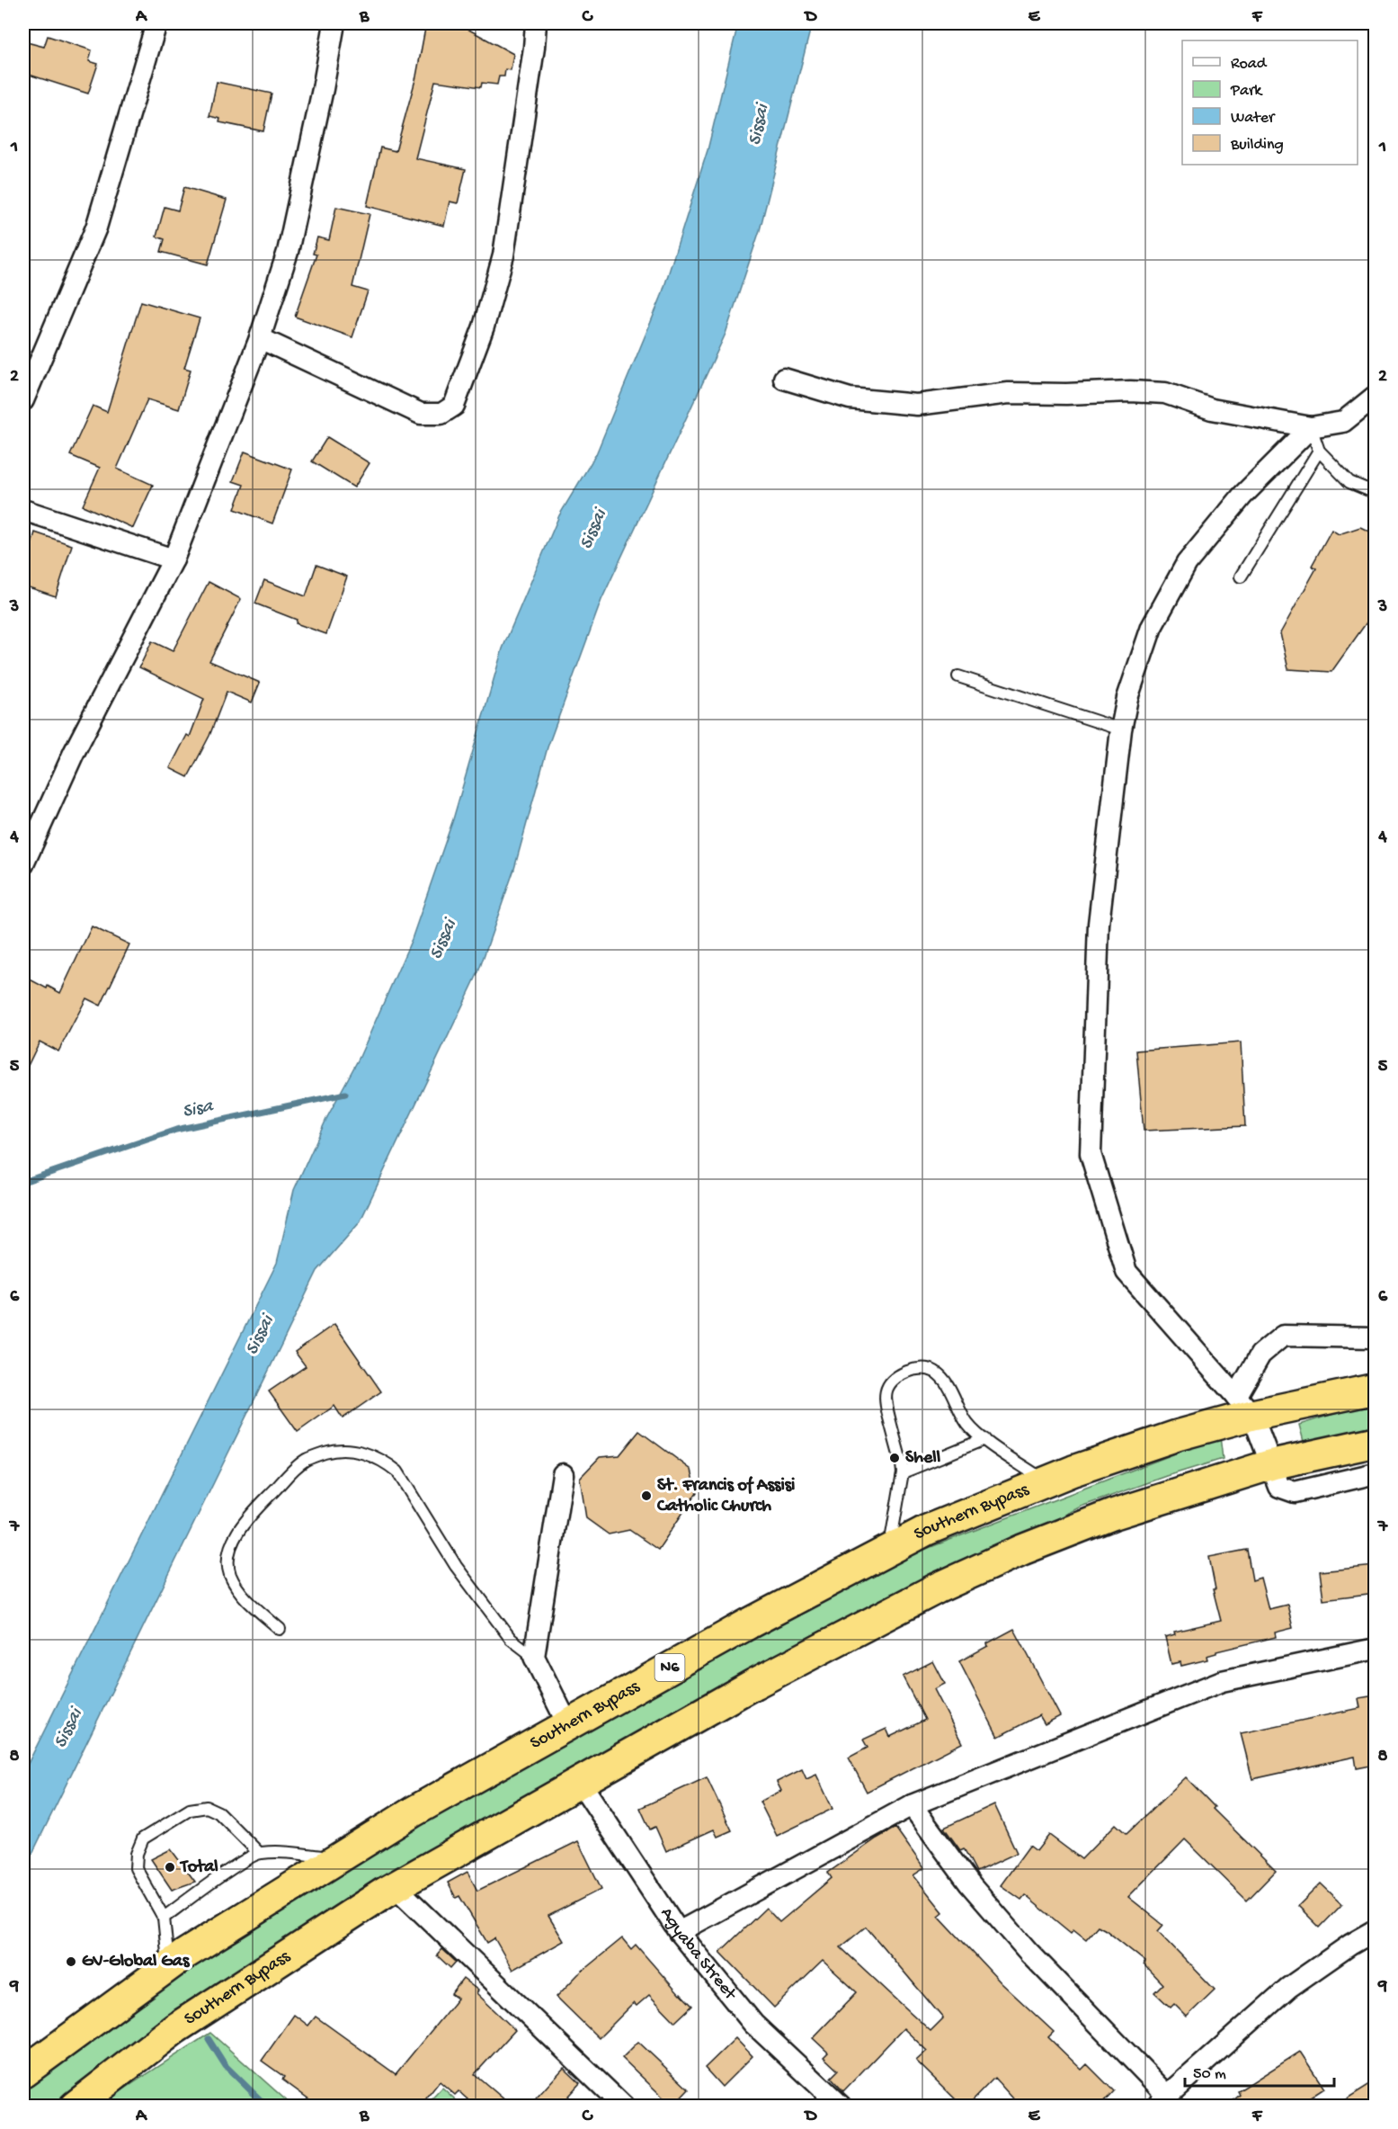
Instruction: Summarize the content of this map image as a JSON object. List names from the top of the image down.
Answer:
{
  "streets": {
    "highway": ["Southern Bypass", "N6"],
    "street": ["Agyaba Street"]
  },
  "crossings": [
    ["Southern Bypass", "Agyaba Street"]
  ],
  "water": ["Sissai", "Sisa"],
  "places": [
    "Shell",
    "St. Francis of Assisi Catholic Church",
    "Total",
    "GV-Global Gas"
  ],
  "legend": [
    "Road",
    "Park",
    "Water",
    "Building"
  ],
  "scale_bar": "50 m",
  "grid": {
    "columns": [
      "A",
      "B",
      "C",
      "D",
      "E",
      "F"
    ],
    "rows": [
      "1",
      "2",
      "3",
      "4",
      "5",
      "6",
      "7",
      "8",
      "9"
    ]
  }
}
